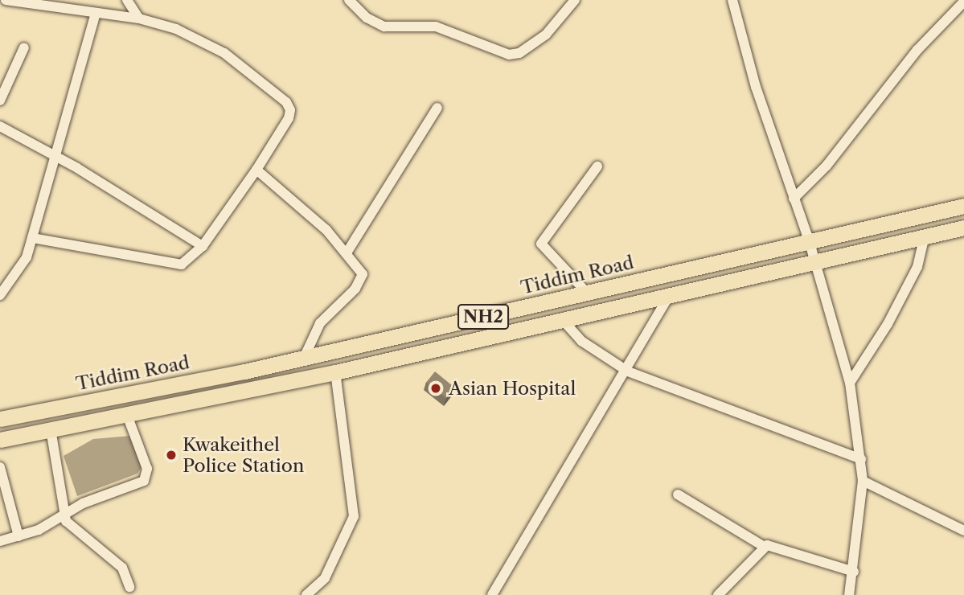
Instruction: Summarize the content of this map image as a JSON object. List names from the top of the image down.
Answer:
{
  "streets": {
    "highway": ["Tiddim Road", "NH2"]
  },
  "places": ["Asian Hospital", "Kwakeithel Police Station"]
}
